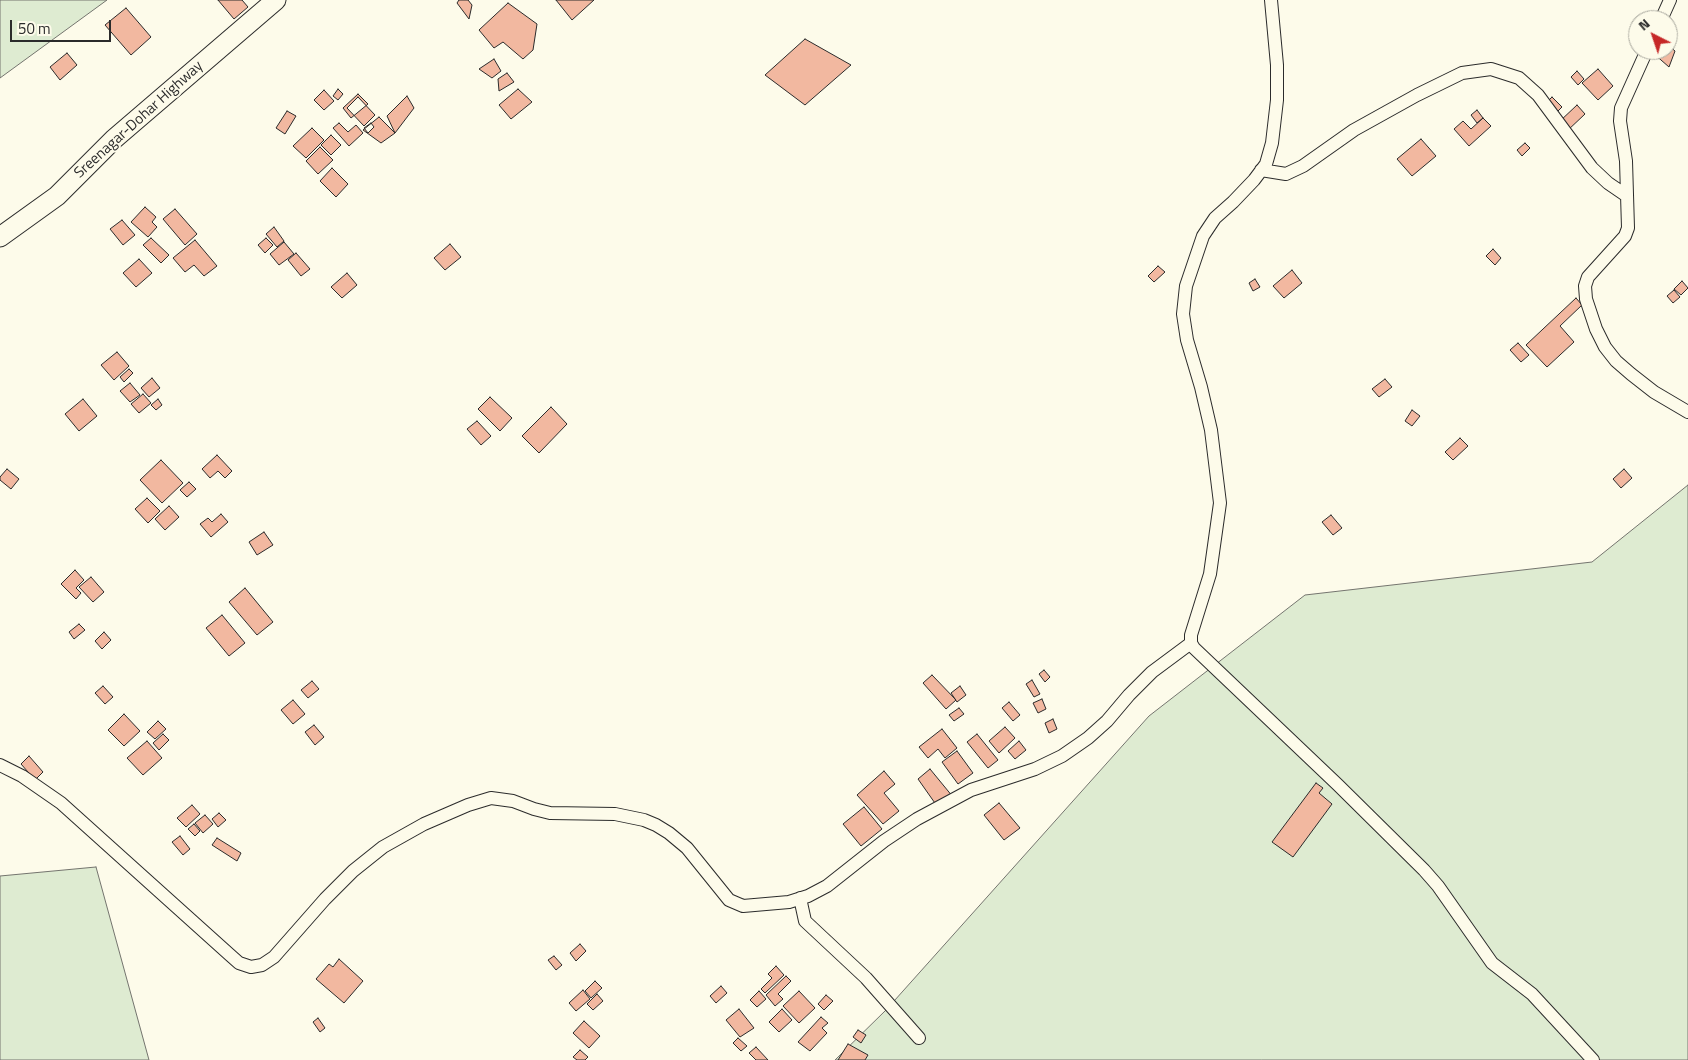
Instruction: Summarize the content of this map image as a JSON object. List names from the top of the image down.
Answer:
{
  "streets": {
    "main road": ["Sreenagar-Dohar Highway"]
  },
  "scale_bar": "50 m",
  "north": "top left"
}
